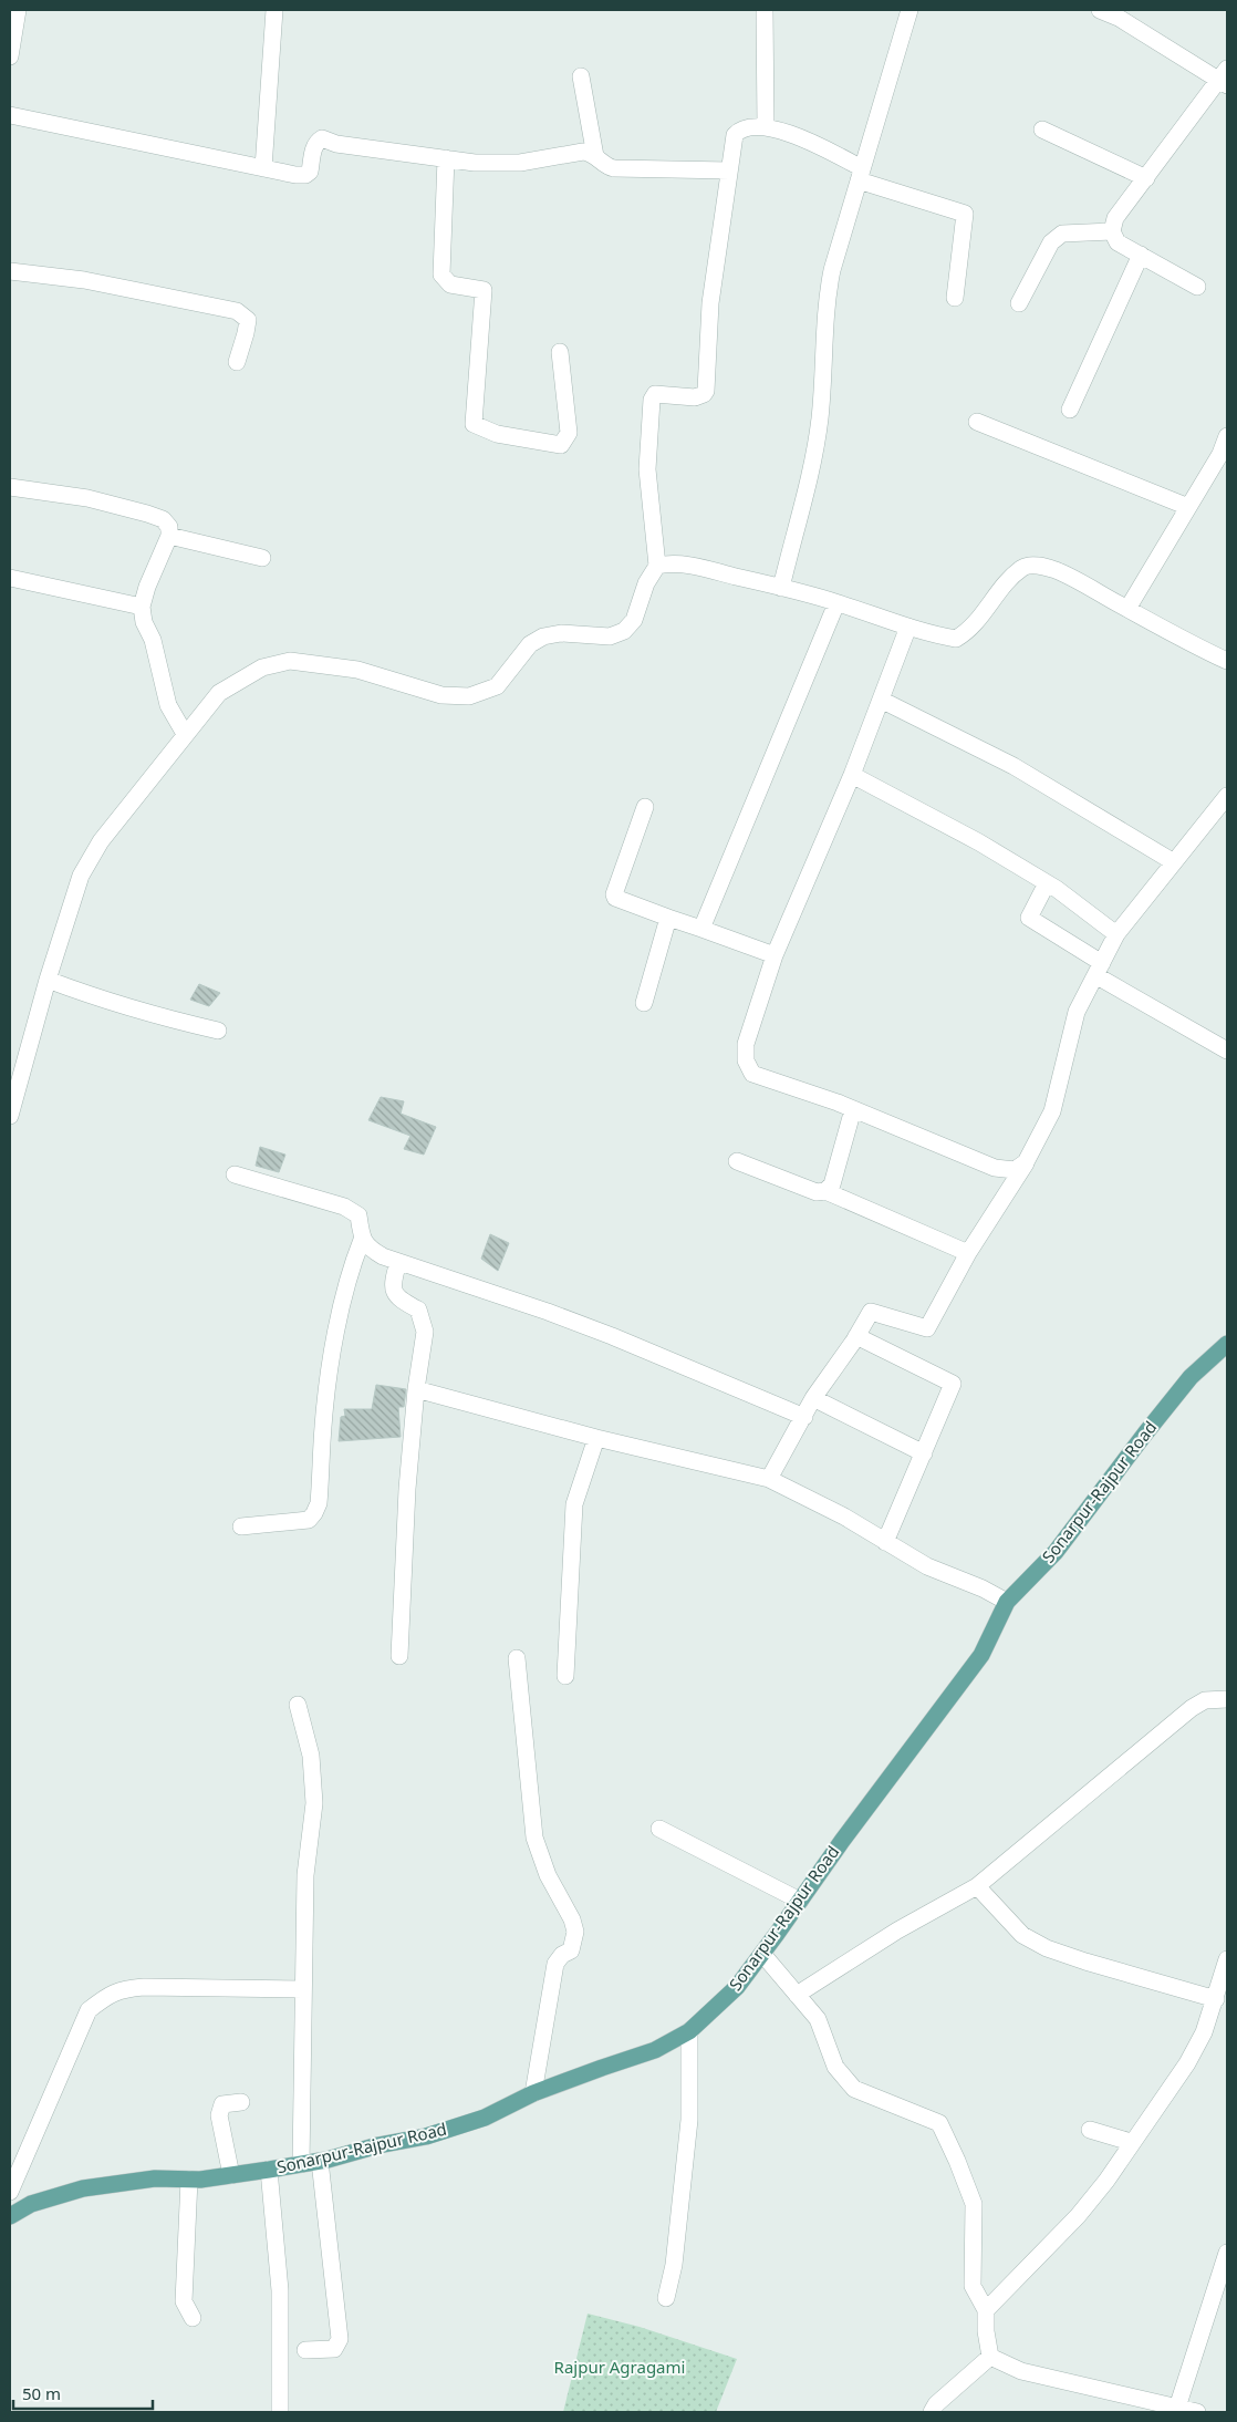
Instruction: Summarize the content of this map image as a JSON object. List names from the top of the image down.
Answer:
{
  "streets": {
    "main road": ["Sonarpur-Rajpur Road"]
  },
  "parks": ["Rajpur Agragami"],
  "scale_bar": "50 m"
}
